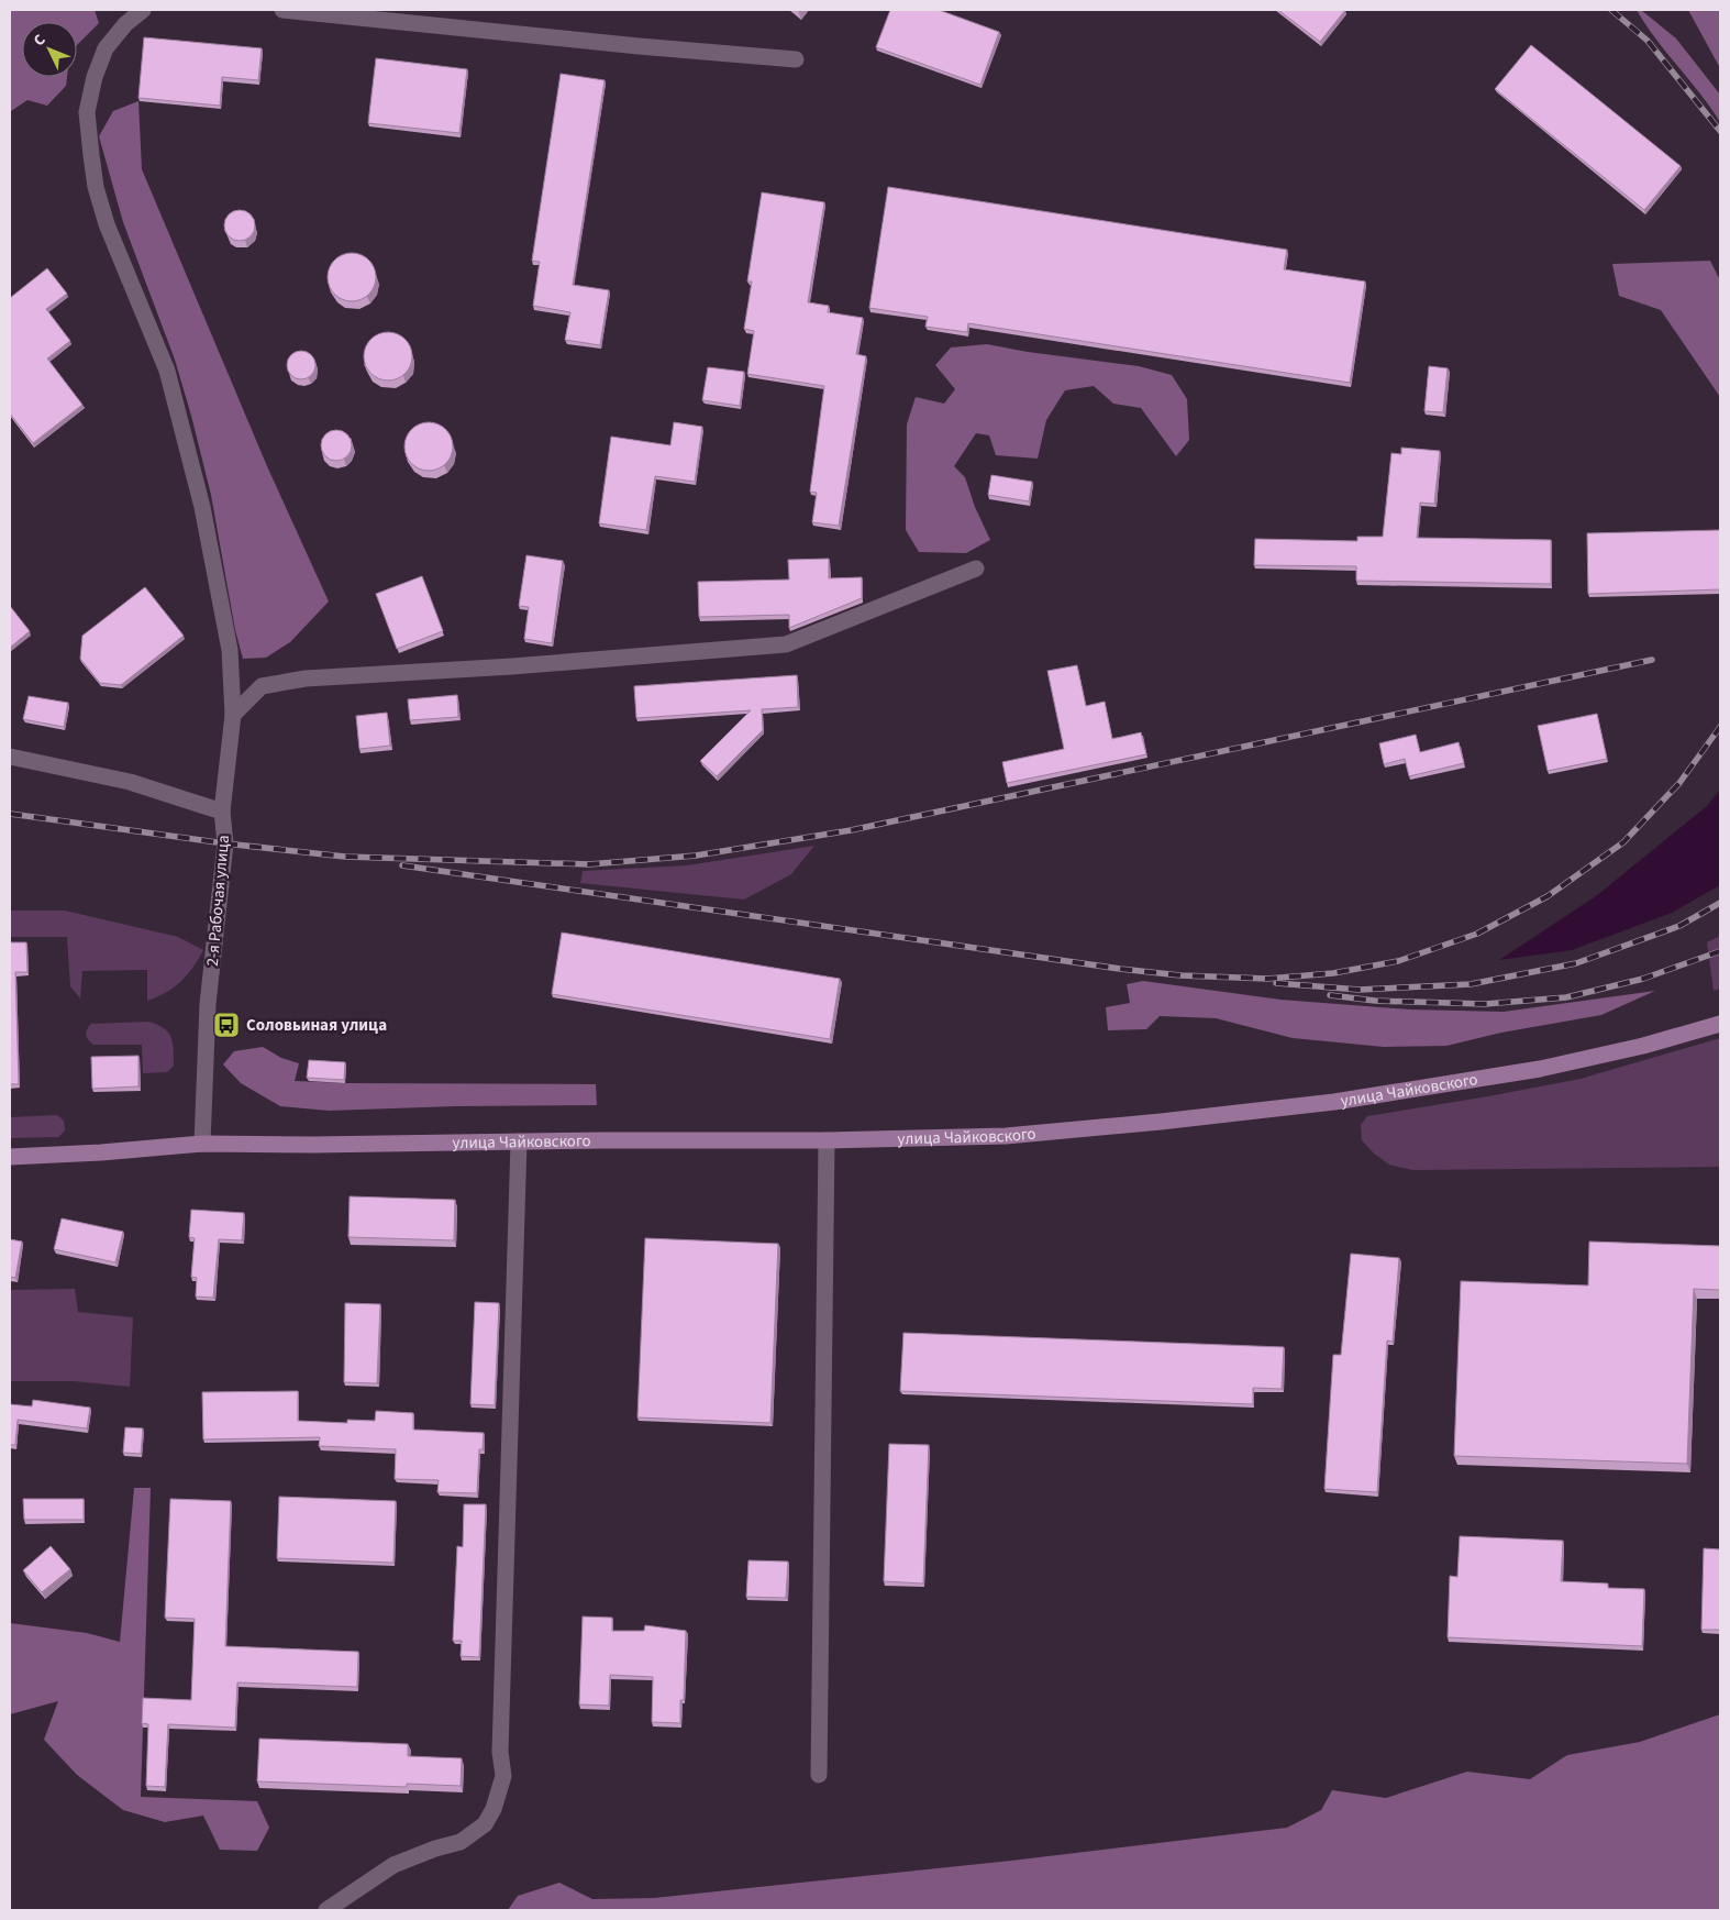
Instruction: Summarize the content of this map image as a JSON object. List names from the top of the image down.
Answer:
{
  "streets": {
    "main road": ["улица Чайковского"],
    "street": ["2-я Рабочая улица"]
  },
  "crossings": [
    ["2-я Рабочая улица", "улица Чайковского"]
  ],
  "places": {
    "bus stop": ["Соловьиная улица"]
  },
  "north": "top left"
}
